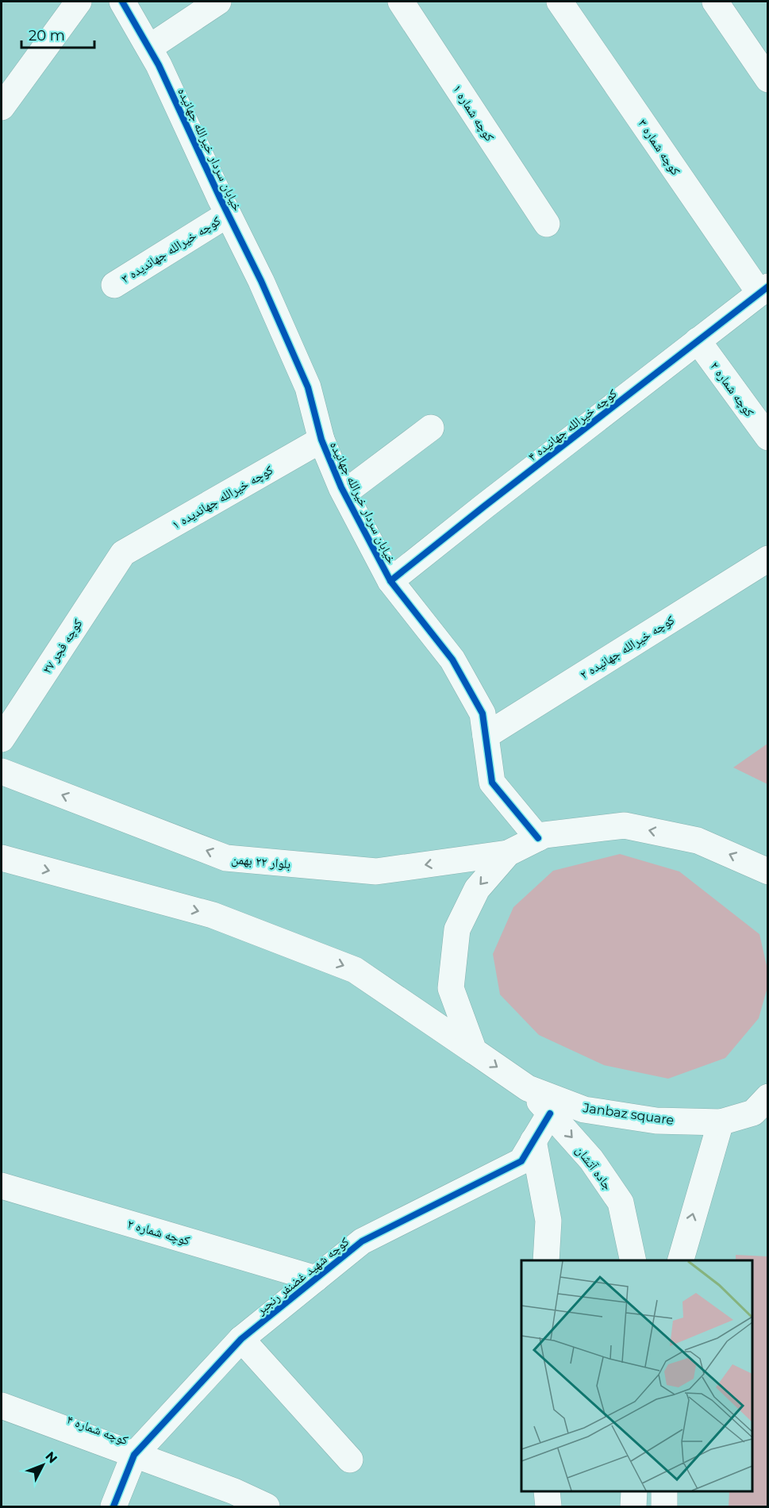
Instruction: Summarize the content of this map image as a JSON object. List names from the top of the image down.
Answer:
{
  "streets": {
    "street": [
      "کوچه شماره ۱",
      "کوچه شماره ۳",
      "خیابان سردار خیرالله جهانیده",
      "کوچه خیرالله جهاندیده ۳",
      "کوچه شماره ۲",
      "کوچه خیرالله جهانیده ۴",
      "کوچه خیرالله جهاندیده ۱",
      "کوچه فجر ۲۷",
      "کوچه خیرالله جهانیده ۲",
      "بلوار ۲۲ بهمن",
      "Janbaz square",
      "جاده آتشان",
      "کوچه شهید غضنفر رنجبر",
      "کوچه شماره ۴"
    ]
  },
  "crossings": [
    ["کوچه شماره ۳", "کوچه خیرالله جهانیده ۴"],
    ["خیابان سردار خیرالله جهانیده", "کوچه خیرالله جهاندیده ۳"],
    ["خیابان سردار خیرالله جهانیده", "کوچه خیرالله جهانیده ۴"],
    ["خیابان سردار خیرالله جهانیده", "کوچه خیرالله جهاندیده ۱"],
    ["خیابان سردار خیرالله جهانیده", "کوچه خیرالله جهانیده ۲"],
    ["کوچه شماره ۲", "کوچه خیرالله جهانیده ۴"],
    ["کوچه شماره ۲", "کوچه شهید غضنفر رنجبر"],
    ["کوچه خیرالله جهاندیده ۱", "کوچه فجر ۲۷"],
    ["Janbaz square", "جاده آتشان"],
    ["جاده آتشان", "کوچه شهید غضنفر رنجبر"],
    ["کوچه شهید غضنفر رنجبر", "کوچه شماره ۴"]
  ],
  "scale_bar": "20 m",
  "north": "top right"
}
